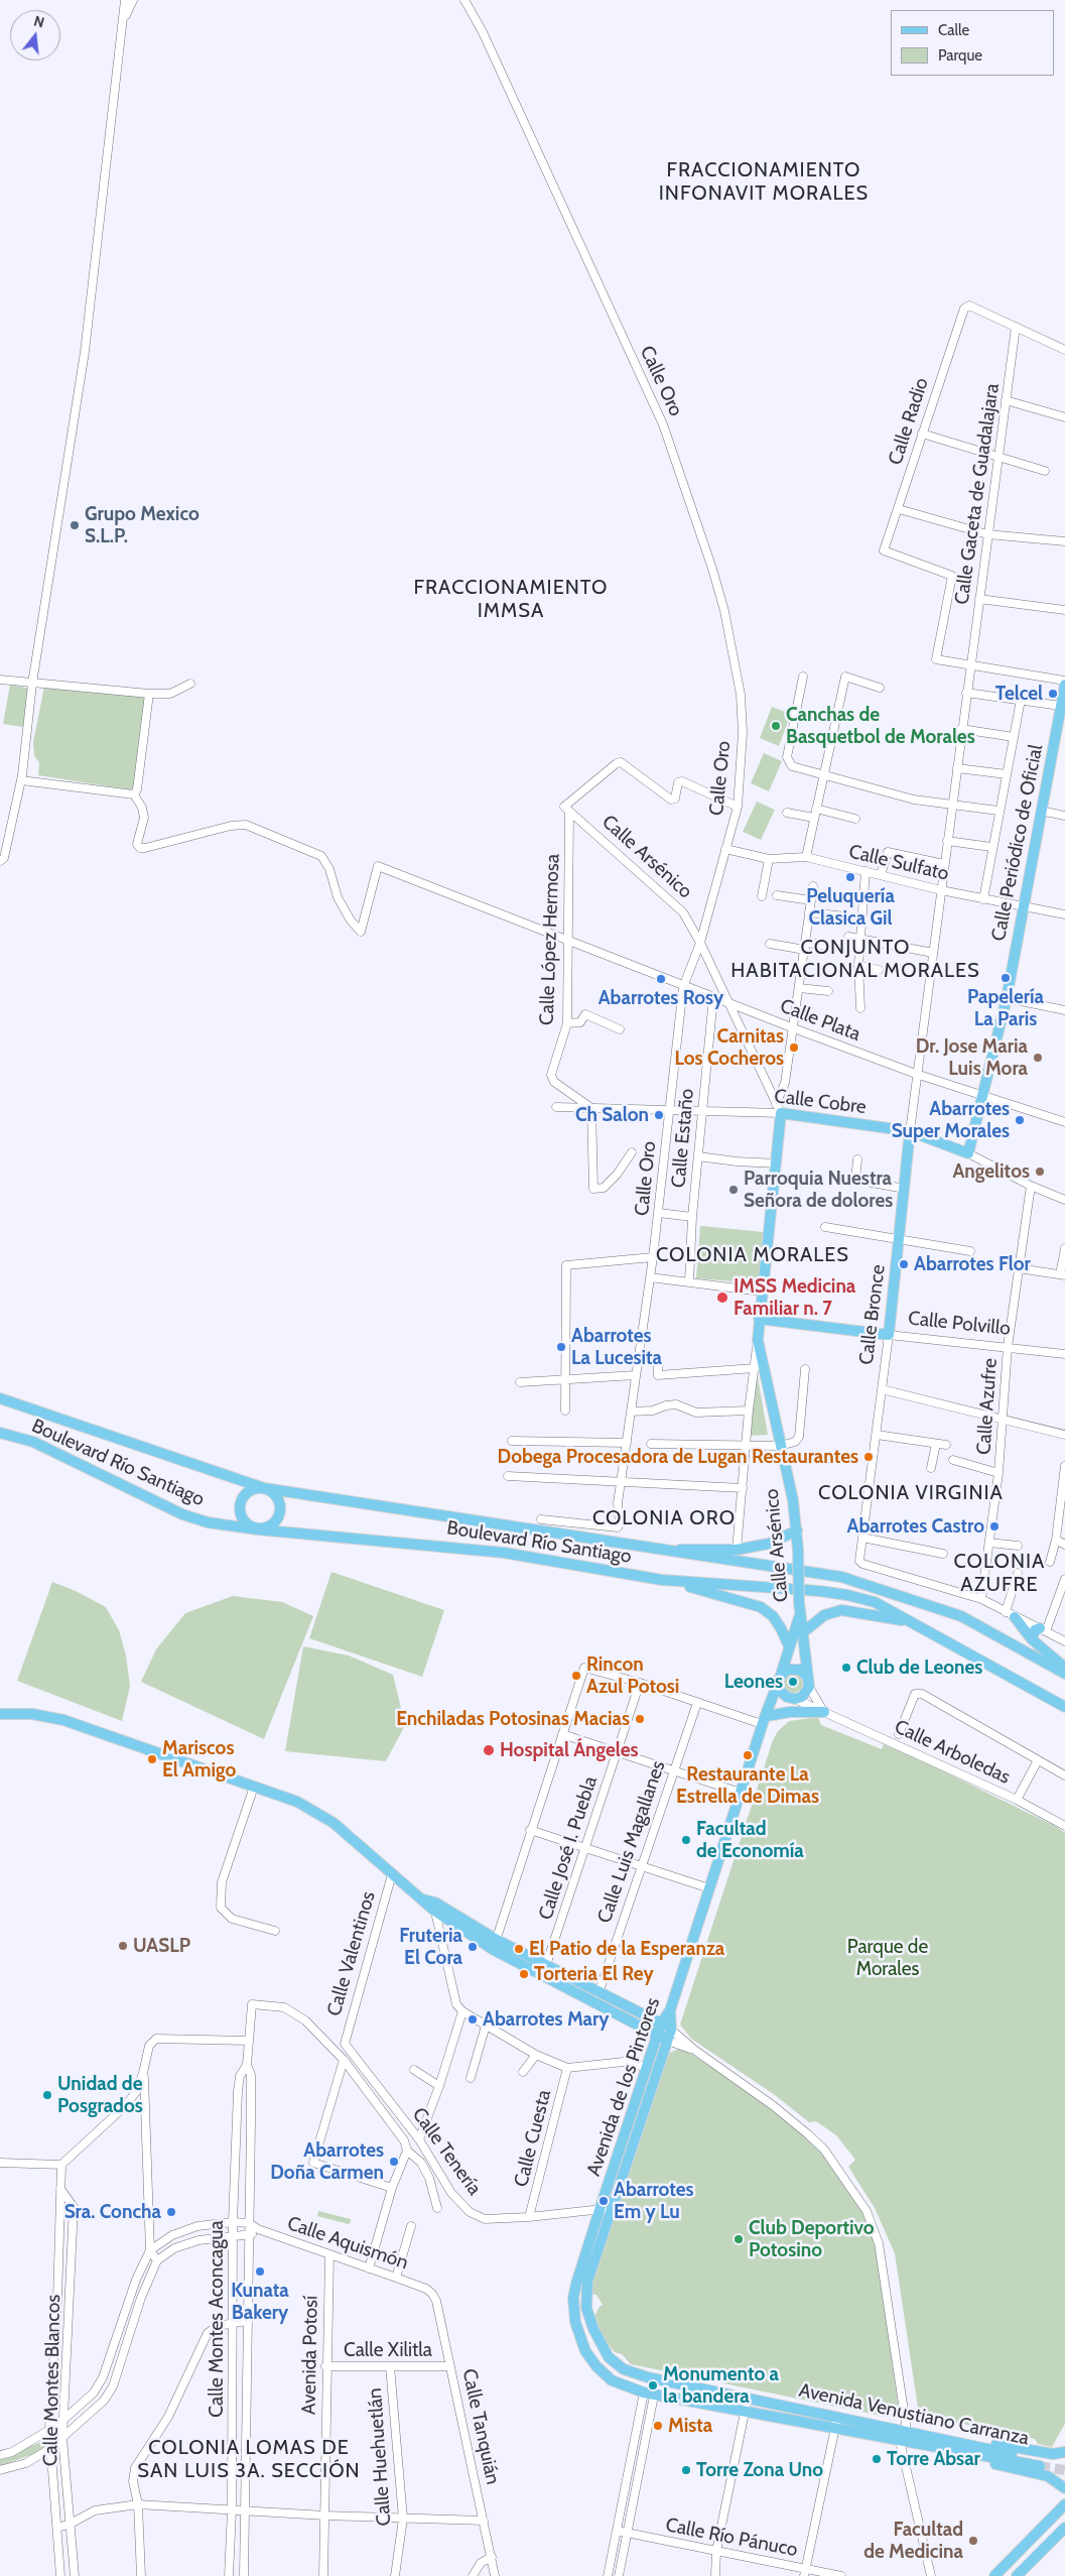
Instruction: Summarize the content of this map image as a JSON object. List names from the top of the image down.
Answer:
{
  "streets": {
    "main road": [
      "Calle Periódico de Oficial",
      "Calle Arsénico",
      "Calle Cobre",
      "Calle Bronce",
      "Calle Polvillo",
      "Boulevard Río Santiago",
      "Avenida de los Pintores",
      "Avenida Venustiano Carranza"
    ],
    "street": [
      "Calle Oro",
      "Calle Radio",
      "Calle Gaceta de Guadalajara",
      "Calle Sulfato",
      "Calle López Hermosa",
      "Calle Plata",
      "Calle Estaño",
      "Calle Azufre",
      "Calle Arboledas",
      "Calle Luis Magallanes",
      "Calle José I. Puebla",
      "Calle Valentinos",
      "Calle Cuesta",
      "Calle Tenería",
      "Calle Aquismón",
      "Calle Montes Aconcagua",
      "Calle Xilitla",
      "Avenida Potosí",
      "Calle Montes Blancos",
      "Calle Tanquián",
      "Calle Huehuetlán",
      "Calle Río Pánuco"
    ]
  },
  "crossings": [
    ["Calle Oro", "Calle Arsénico"],
    ["Calle Oro", "Calle Sulfato"],
    ["Calle Oro", "Calle Plata"],
    ["Calle Oro", "Calle Cobre"],
    ["Calle Radio", "Calle Gaceta de Guadalajara"],
    ["Calle Gaceta de Guadalajara", "Calle Bronce"],
    ["Calle Periódico de Oficial", "Calle Sulfato"],
    ["Calle Periódico de Oficial", "Calle Plata"],
    ["Calle Periódico de Oficial", "Calle Cobre"],
    ["Calle Arsénico", "Calle López Hermosa"],
    ["Calle Arsénico", "Calle Plata"],
    ["Calle Arsénico", "Calle Cobre"],
    ["Calle Arsénico", "Calle Polvillo"],
    ["Calle Arsénico", "Calle Arboledas"],
    ["Calle Arsénico", "Avenida de los Pintores"],
    ["Calle Sulfato", "Calle Bronce"],
    ["Calle López Hermosa", "Calle Plata"],
    ["Calle López Hermosa", "Calle Cobre"],
    ["Calle Plata", "Calle Estaño"],
    ["Calle Plata", "Calle Bronce"],
    ["Calle Cobre", "Calle Estaño"],
    ["Calle Cobre", "Calle Bronce"],
    ["Calle Cobre", "Calle Azufre"],
    ["Calle Bronce", "Calle Polvillo"],
    ["Calle Bronce", "Calle Azufre"],
    ["Calle Polvillo", "Calle Azufre"],
    ["Calle Arboledas", "Avenida de los Pintores"],
    ["Calle Valentinos", "Calle Tenería"],
    ["Avenida de los Pintores", "Calle Tenería"],
    ["Avenida de los Pintores", "Avenida Venustiano Carranza"],
    ["Calle Cuesta", "Calle Tenería"],
    ["Calle Tenería", "Avenida Venustiano Carranza"],
    ["Calle Aquismón", "Calle Montes Aconcagua"],
    ["Calle Aquismón", "Avenida Potosí"],
    ["Calle Aquismón", "Calle Tanquián"],
    ["Calle Xilitla", "Avenida Potosí"],
    ["Calle Xilitla", "Calle Tanquián"],
    ["Calle Xilitla", "Calle Huehuetlán"]
  ],
  "districts": [
    "FRACCIONAMIENTO INFONAVIT MORALES",
    "FRACCIONAMIENTO IMMSA",
    "CONJUNTO HABITACIONAL MORALES",
    "COLONIA MORALES",
    "COLONIA VIRGINIA",
    "COLONIA ORO",
    "COLONIA AZUFRE",
    "COLONIA LOMAS DE SAN LUIS 3A. SECCIÓN"
  ],
  "parks": ["Parque de Morales"],
  "places": [
    "Grupo Mexico S.L.P.",
    "Telcel",
    "Canchas de Basquetbol de Morales",
    "Peluquería Clasica Gil",
    "Papelería La Paris",
    "Abarrotes Rosy",
    "Carnitas Los Cocheros",
    "Dr. Jose Maria Luis Mora",
    "Ch Salon",
    "Abarrotes Super Morales",
    "Angelitos",
    "Parroquia Nuestra Señora de dolores",
    "Abarrotes Flor",
    "IMSS Medicina Familiar n. 7",
    "Abarrotes La Lucesita",
    "Dobega Procesadora de Lugan Restaurantes",
    "Abarrotes Castro",
    "Club de Leones",
    "Rincon Azul Potosi",
    "Leones",
    "Enchiladas Potosinas Macias",
    "Hospital Ángeles",
    "Restaurante La Estrella de Dimas",
    "Mariscos El Amigo",
    "Facultad de Economía",
    "UASLP",
    "Fruteria El Cora",
    "El Patio de la Esperanza",
    "Torteria El Rey",
    "Abarrotes Mary",
    "Unidad de Posgrados",
    "Abarrotes Doña Carmen",
    "Abarrotes Em y Lu",
    "Sra. Concha",
    "Club Deportivo Potosino",
    "Kunata Bakery",
    "Monumento a la bandera",
    "Mista",
    "Torre Absar",
    "Torre Zona Uno",
    "Facultad de Medicina"
  ],
  "legend": ["Calle", "Parque"],
  "north": "top"
}
